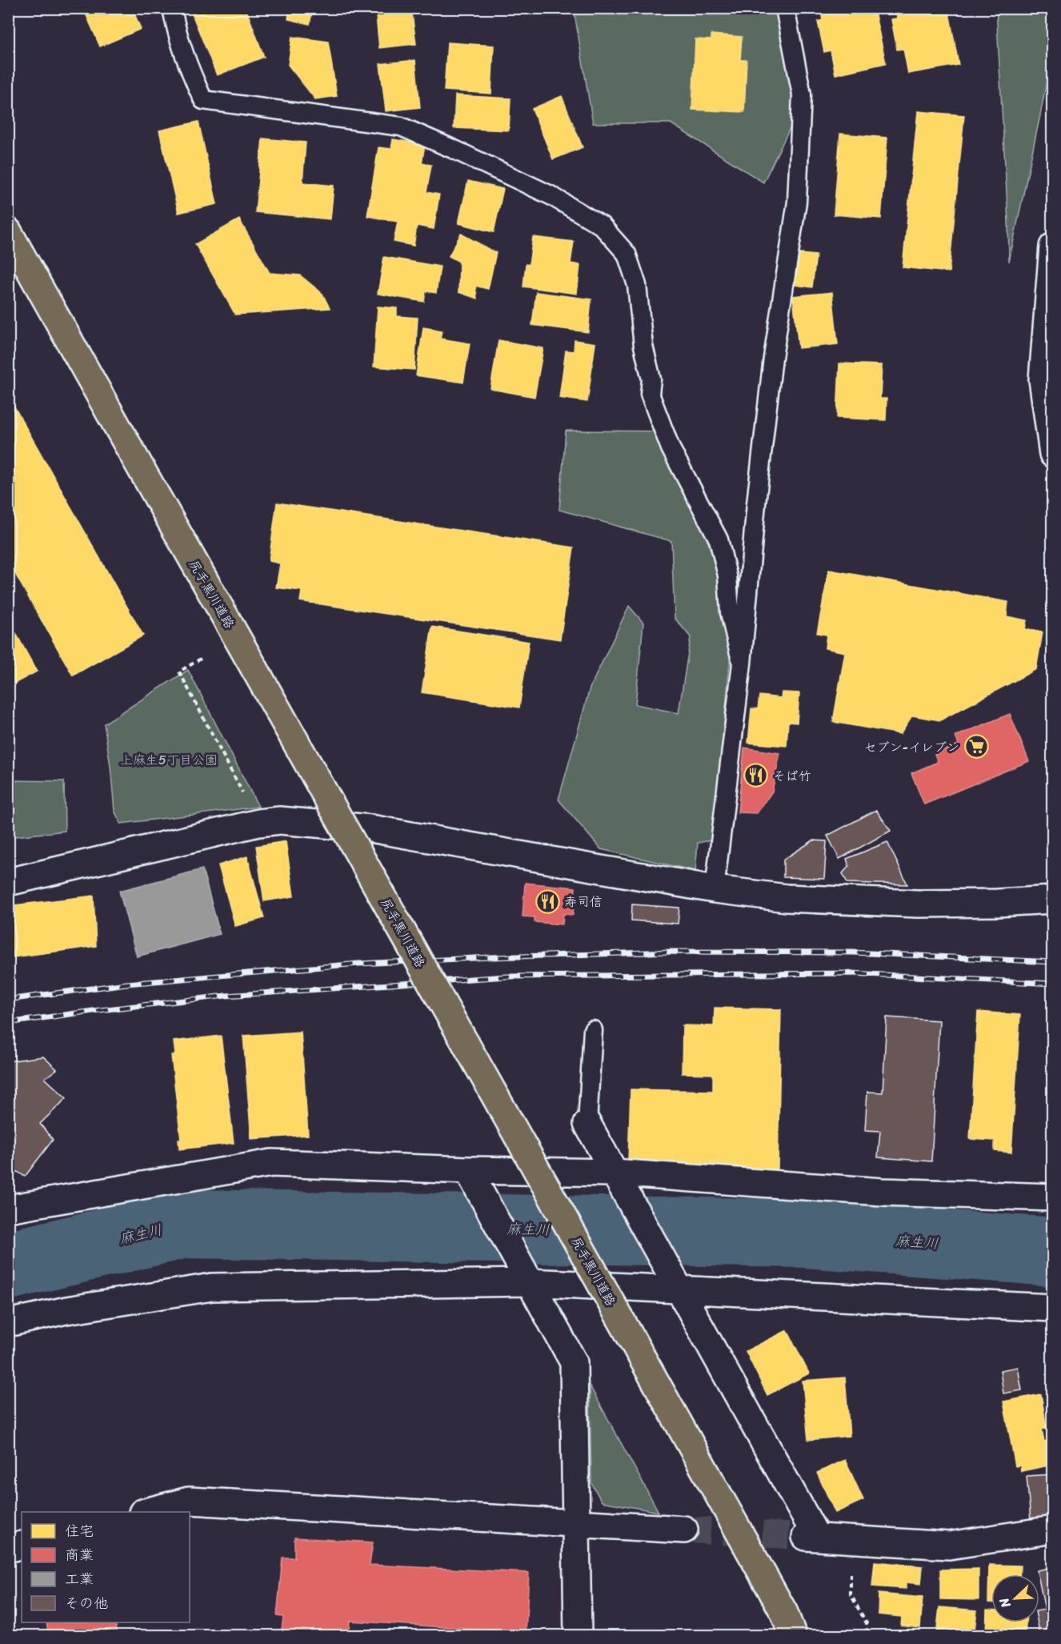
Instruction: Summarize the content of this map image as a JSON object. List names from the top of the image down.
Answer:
{
  "streets": {
    "main road": ["尻手黒川道路"]
  },
  "water": ["麻生川"],
  "parks": ["上麻生5丁目公園"],
  "places": {
    "supermarket": ["セブン-イレブン"],
    "restaurant": ["そば竹", "寿司信"]
  },
  "legend": [
    "住宅",
    "商業",
    "工業",
    "その他"
  ],
  "north": "bottom left"
}
